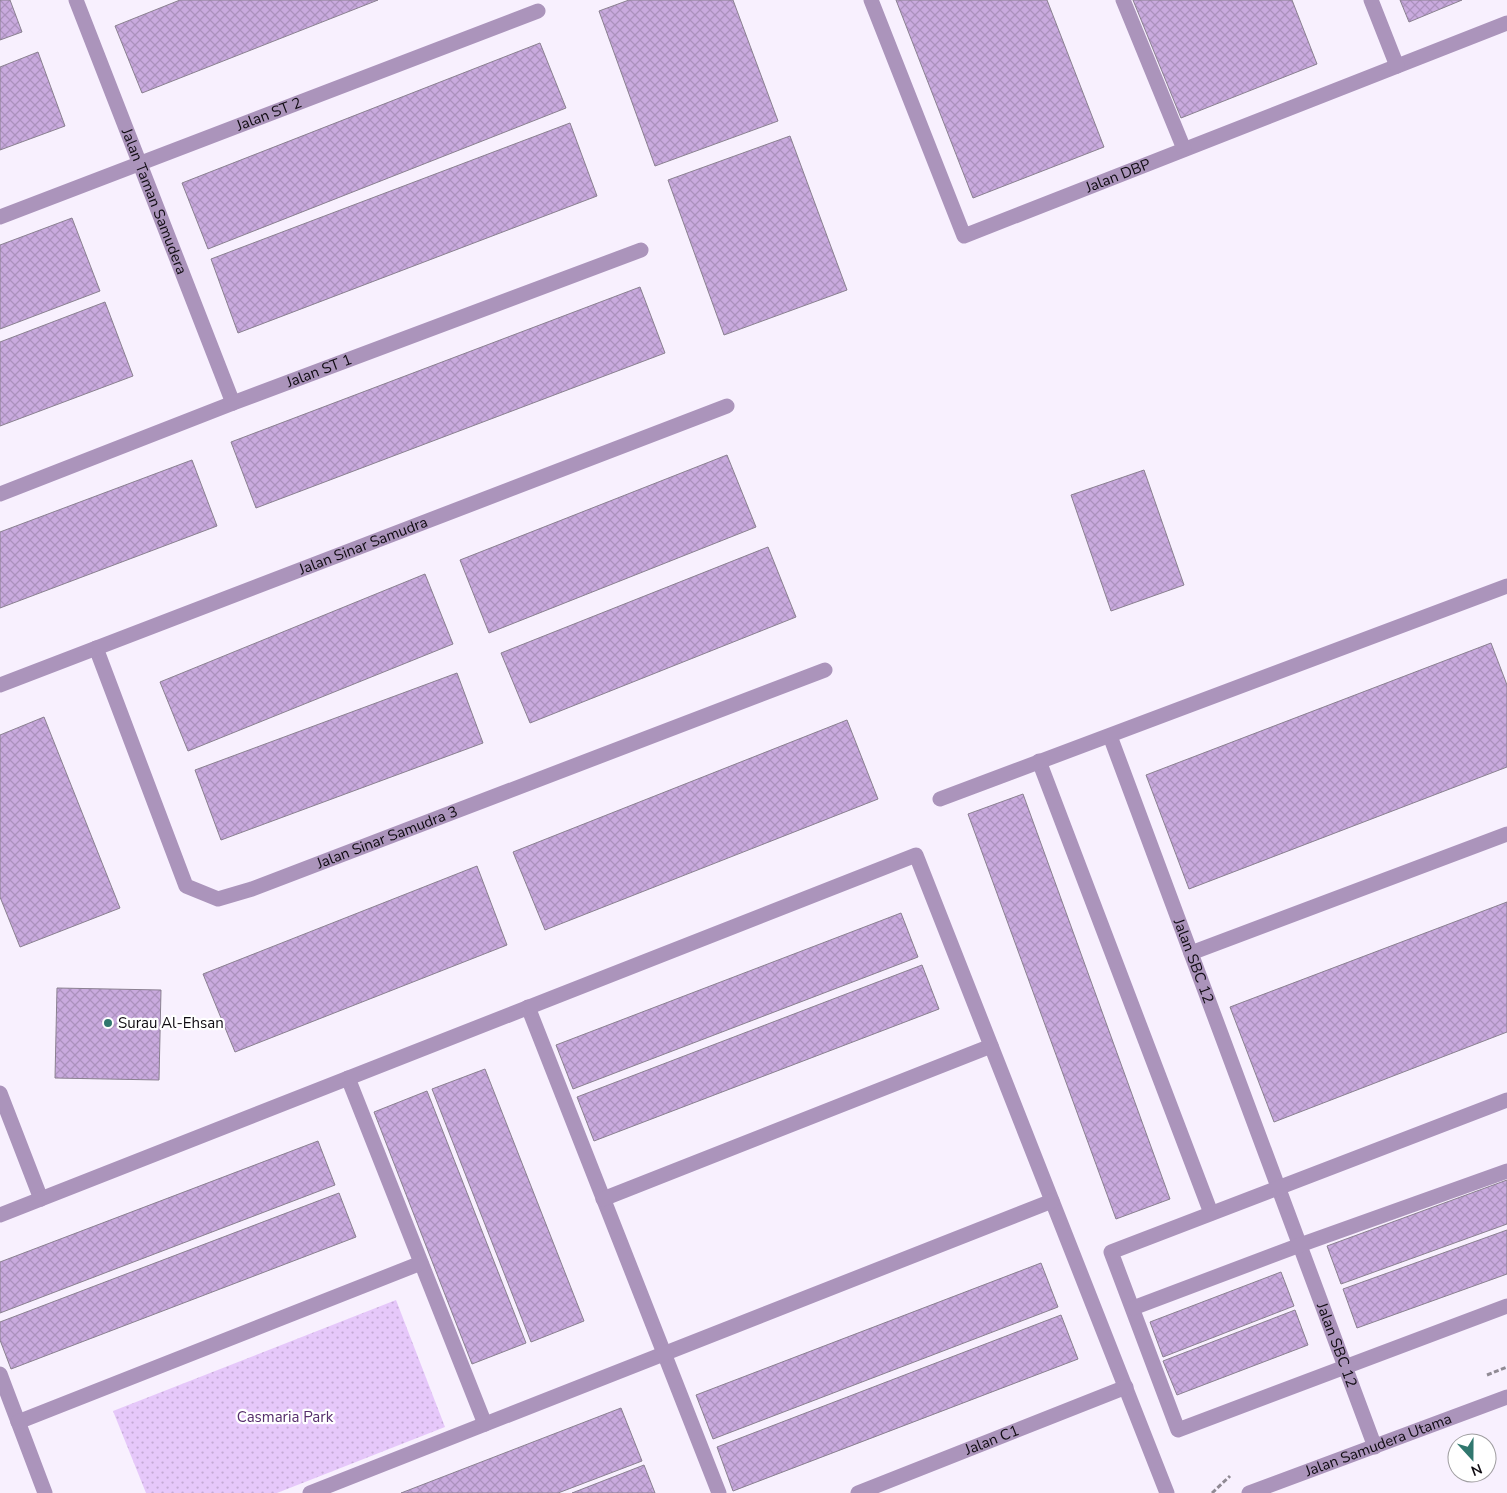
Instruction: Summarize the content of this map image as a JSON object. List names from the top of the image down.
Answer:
{
  "streets": {
    "street": [
      "Jalan ST 2",
      "Jalan DBP",
      "Jalan Taman Samudera",
      "Jalan ST 1",
      "Jalan Sinar Samudra",
      "Jalan Sinar Samudra 3",
      "Jalan SBC 12",
      "Jalan C1",
      "Jalan Samudera Utama"
    ]
  },
  "crossings": [
    ["Jalan ST 2", "Jalan Taman Samudera"],
    ["Jalan Taman Samudera", "Jalan ST 1"],
    ["Jalan Sinar Samudra", "Jalan Sinar Samudra 3"],
    ["Jalan SBC 12", "Jalan Samudera Utama"]
  ],
  "parks": ["Casmaria Park"],
  "places": ["Surau Al-Ehsan"],
  "north": "bottom"
}
